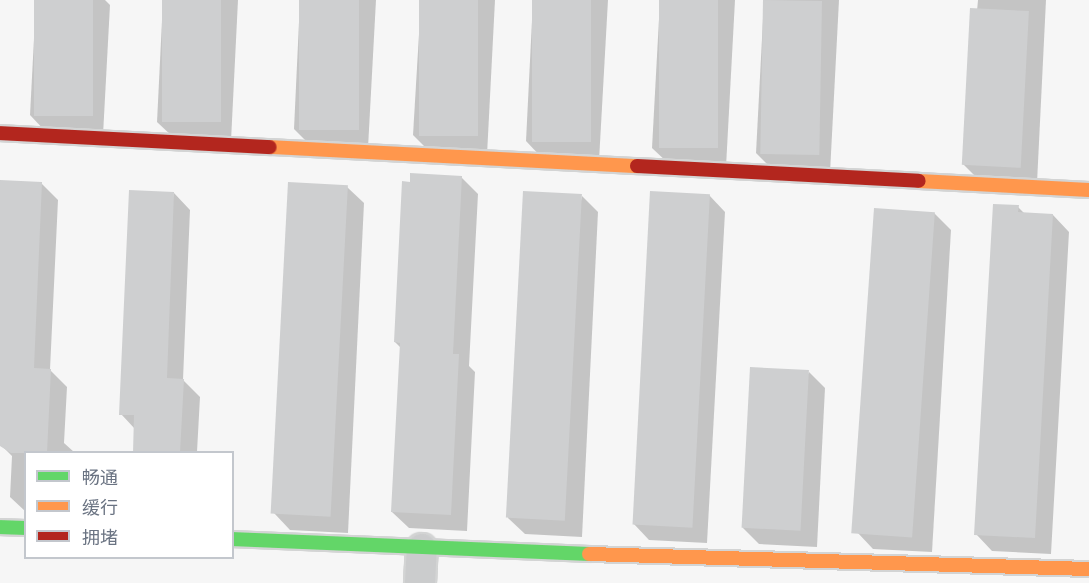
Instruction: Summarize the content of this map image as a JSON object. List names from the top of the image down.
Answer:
{
  "legend": ["畅通", "缓行", "拥堵"]
}
